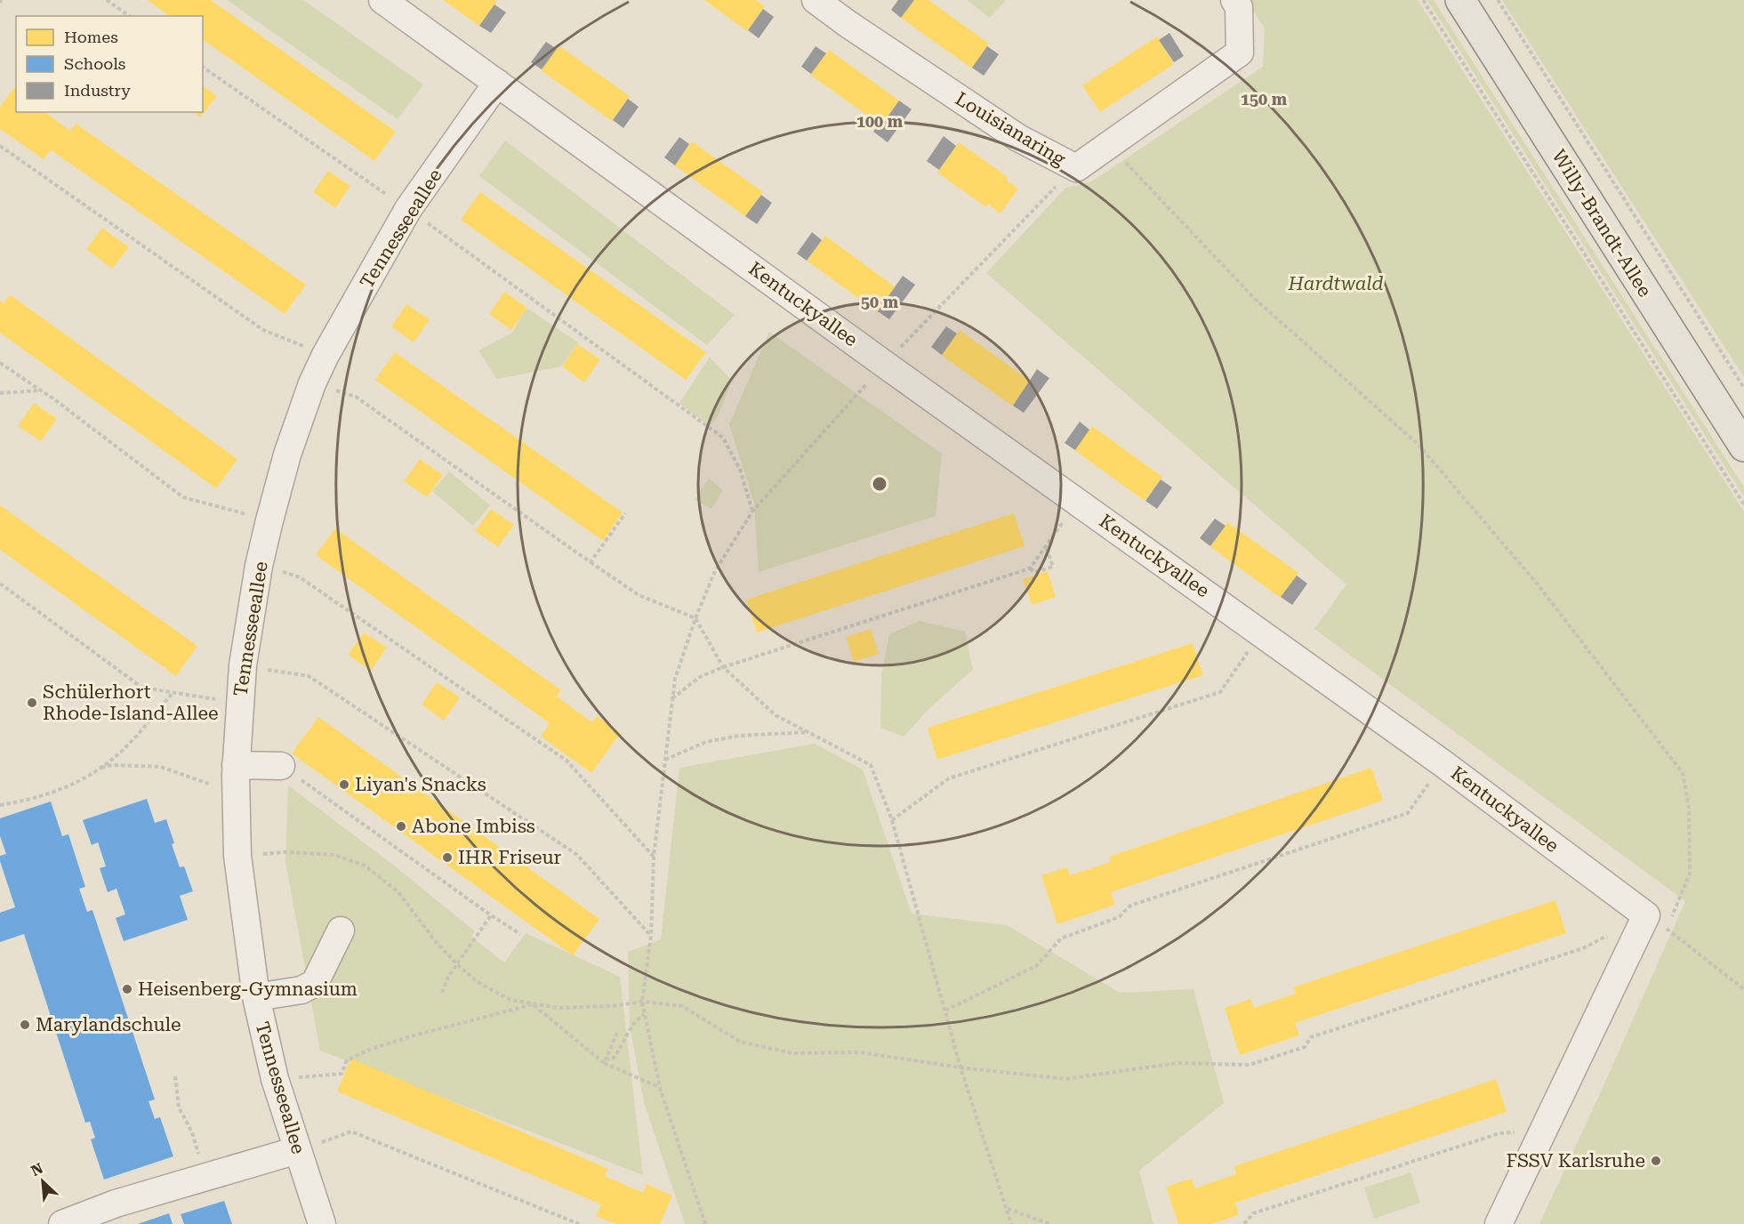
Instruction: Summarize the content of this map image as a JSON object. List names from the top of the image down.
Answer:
{
  "streets": {
    "main road": ["Willy-Brandt-Allee"],
    "street": ["Louisianaring", "Tennesseeallee", "Kentuckyallee"]
  },
  "crossings": [
    ["Tennesseeallee", "Kentuckyallee"]
  ],
  "parks": ["Hardtwald"],
  "places": [
    "Schülerhort Rhode-Island-Allee",
    "Liyan's Snacks",
    "Abone Imbiss",
    "IHR Friseur",
    "Heisenberg-Gymnasium",
    "Marylandschule",
    "FSSV Karlsruhe"
  ],
  "legend": ["Homes", "Schools", "Industry"],
  "north": "top left",
  "rings": ["150 m", "100 m", "50 m"]
}
